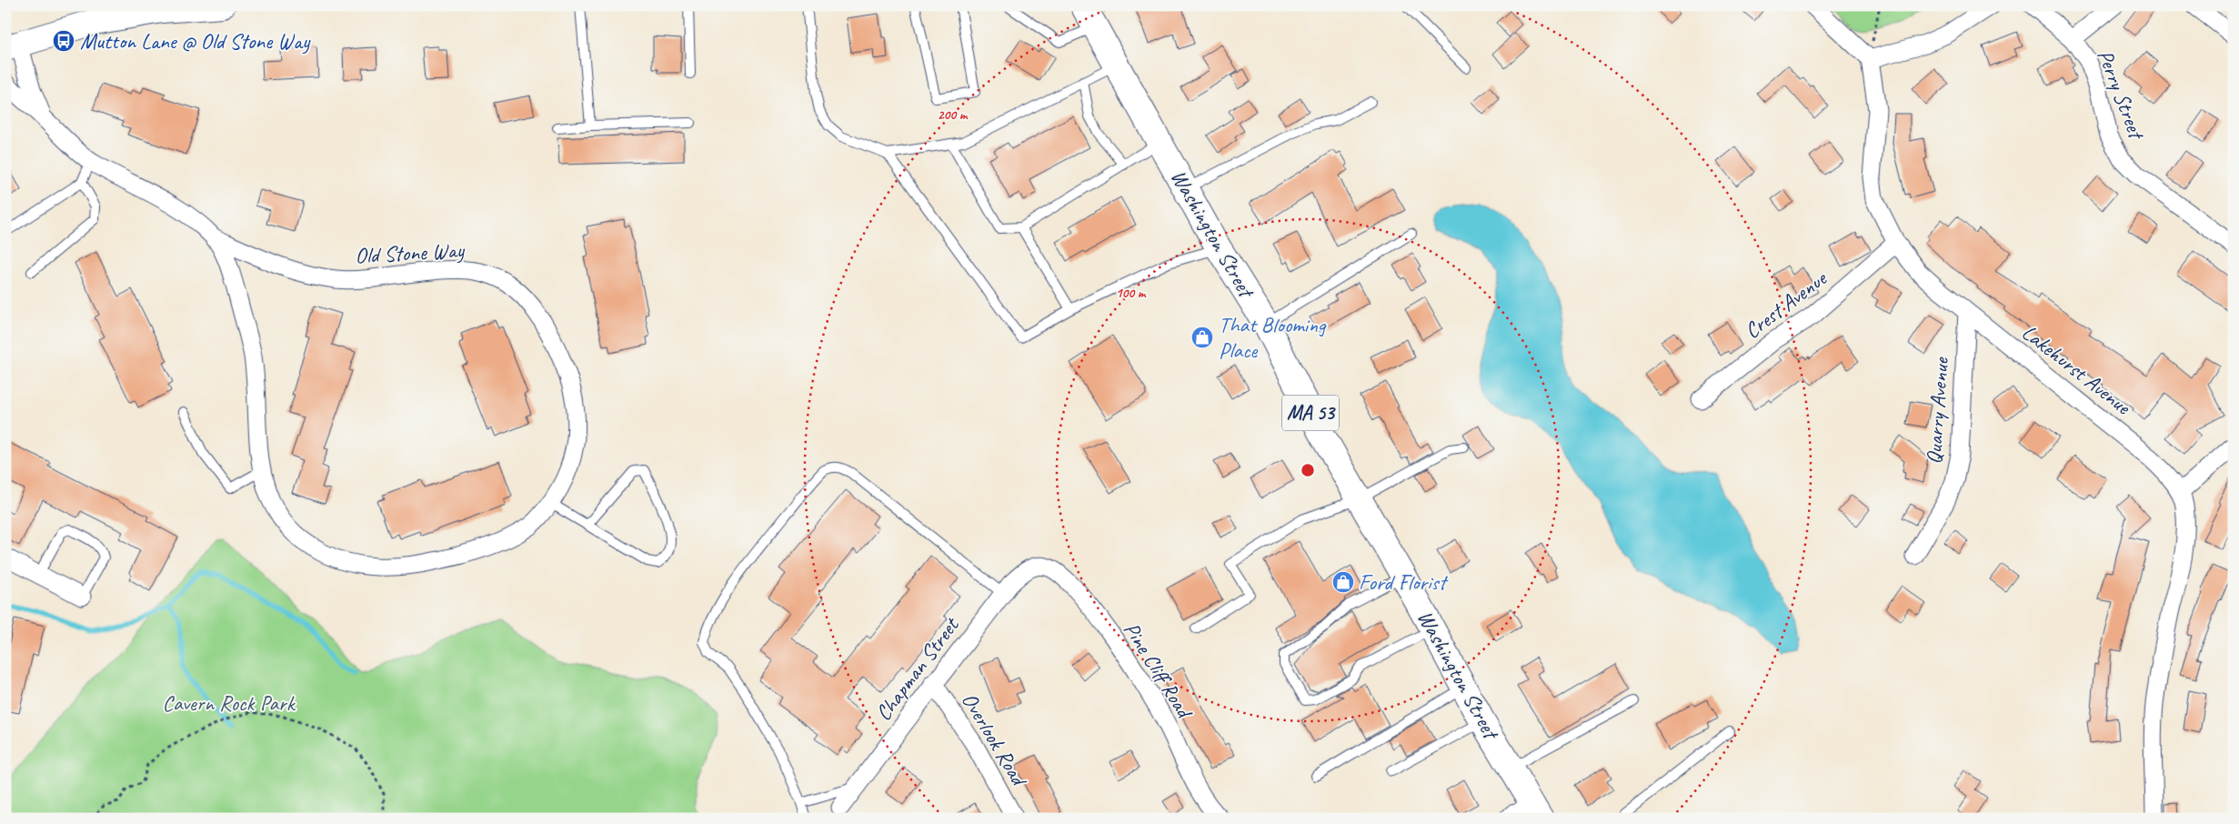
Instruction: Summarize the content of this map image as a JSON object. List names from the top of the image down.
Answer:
{
  "streets": {
    "main road": ["Washington Street", "MA 53"],
    "street": [
      "Perry Street",
      "Old Stone Way",
      "Crest Avenue",
      "Lakehurst Avenue",
      "Quarry Avenue",
      "Chapman Street",
      "Pine Cliff Road",
      "Overlook Road"
    ]
  },
  "crossings": [
    ["Crest Avenue", "Lakehurst Avenue"],
    ["Lakehurst Avenue", "Quarry Avenue"],
    ["Chapman Street", "Pine Cliff Road"],
    ["Chapman Street", "Overlook Road"]
  ],
  "parks": ["Cavern Rock Park"],
  "places": {
    "bus stop": ["Mutton Lane @ Old Stone Way"],
    "shop": ["That Blooming Place", "Ford Florist"]
  },
  "rings": ["200 m", "100 m"]
}
